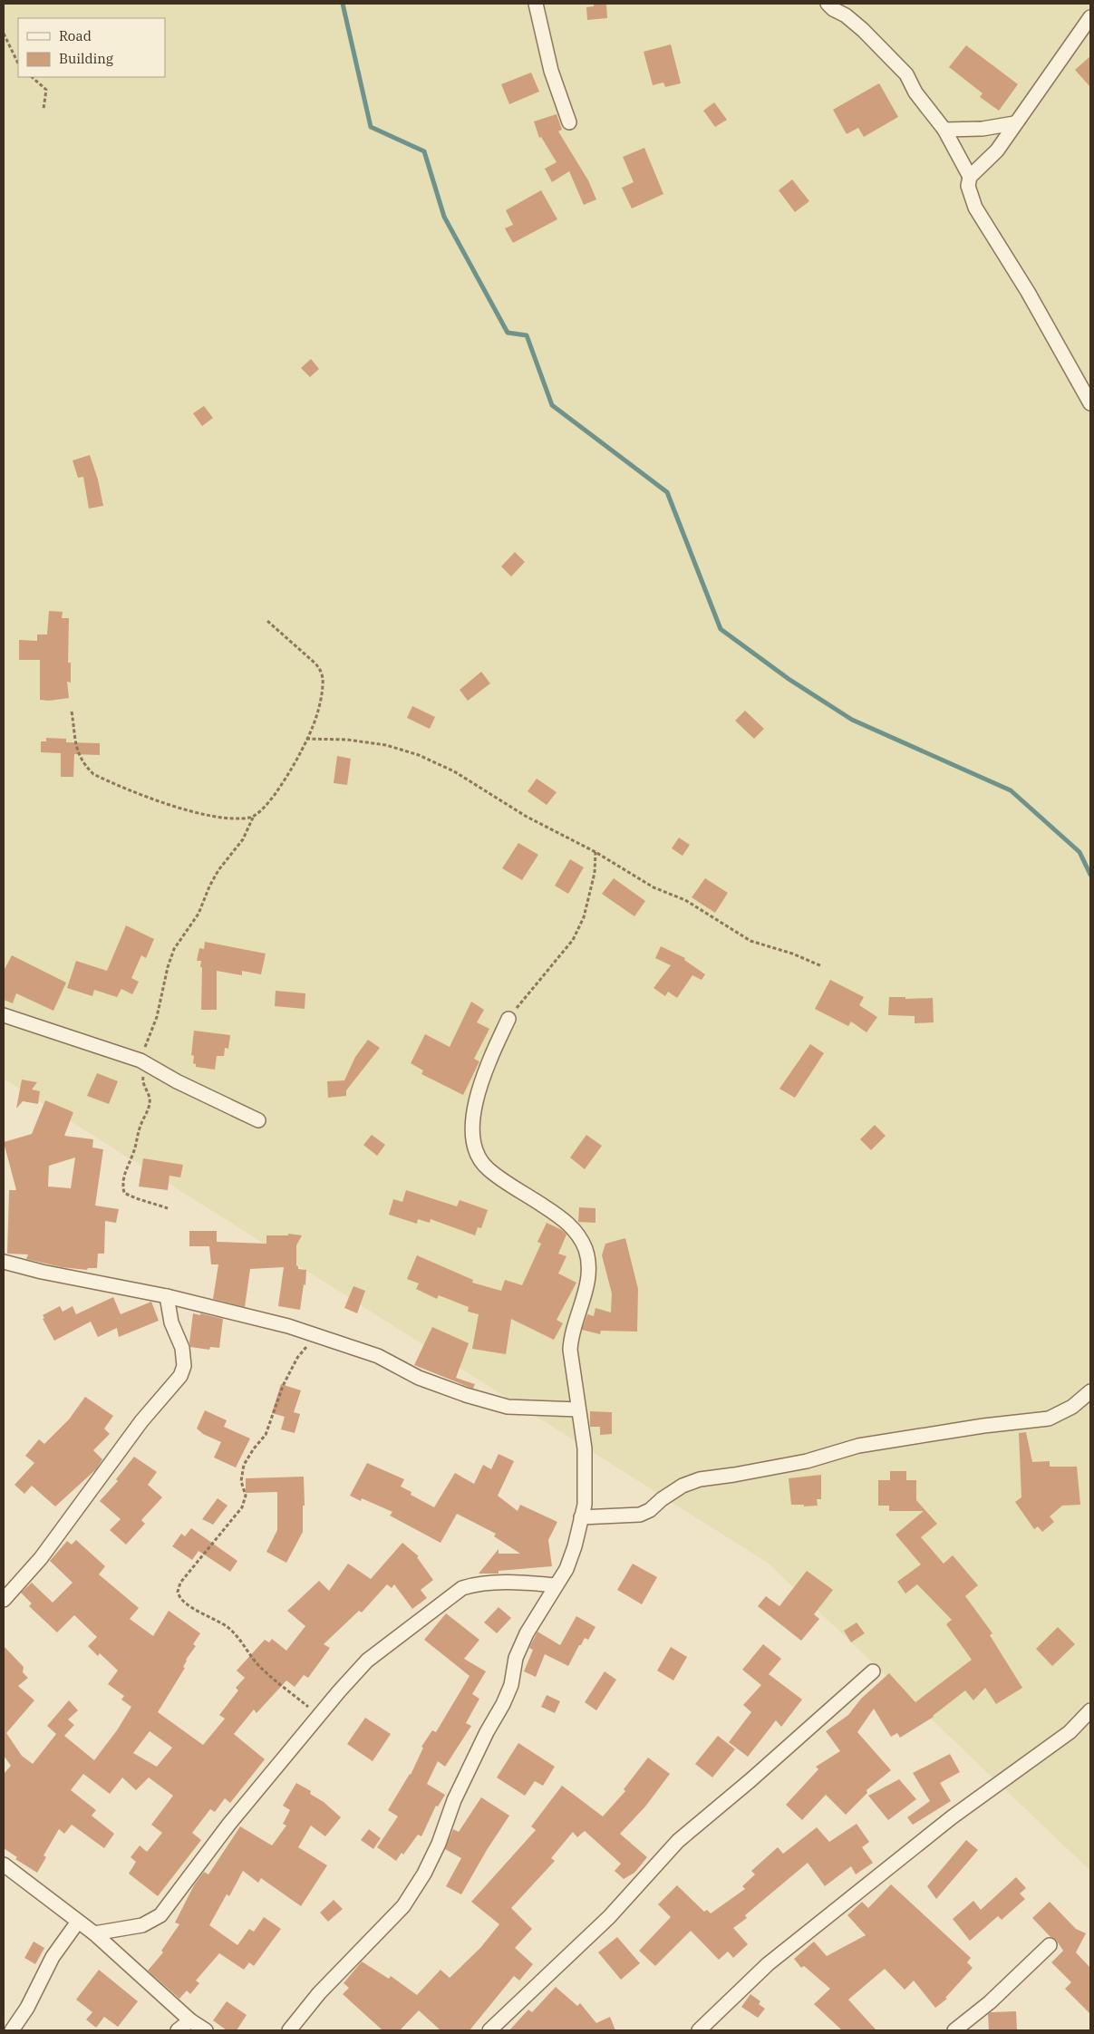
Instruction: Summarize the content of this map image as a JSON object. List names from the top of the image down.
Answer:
{
  "legend": ["Road", "Building"]
}
